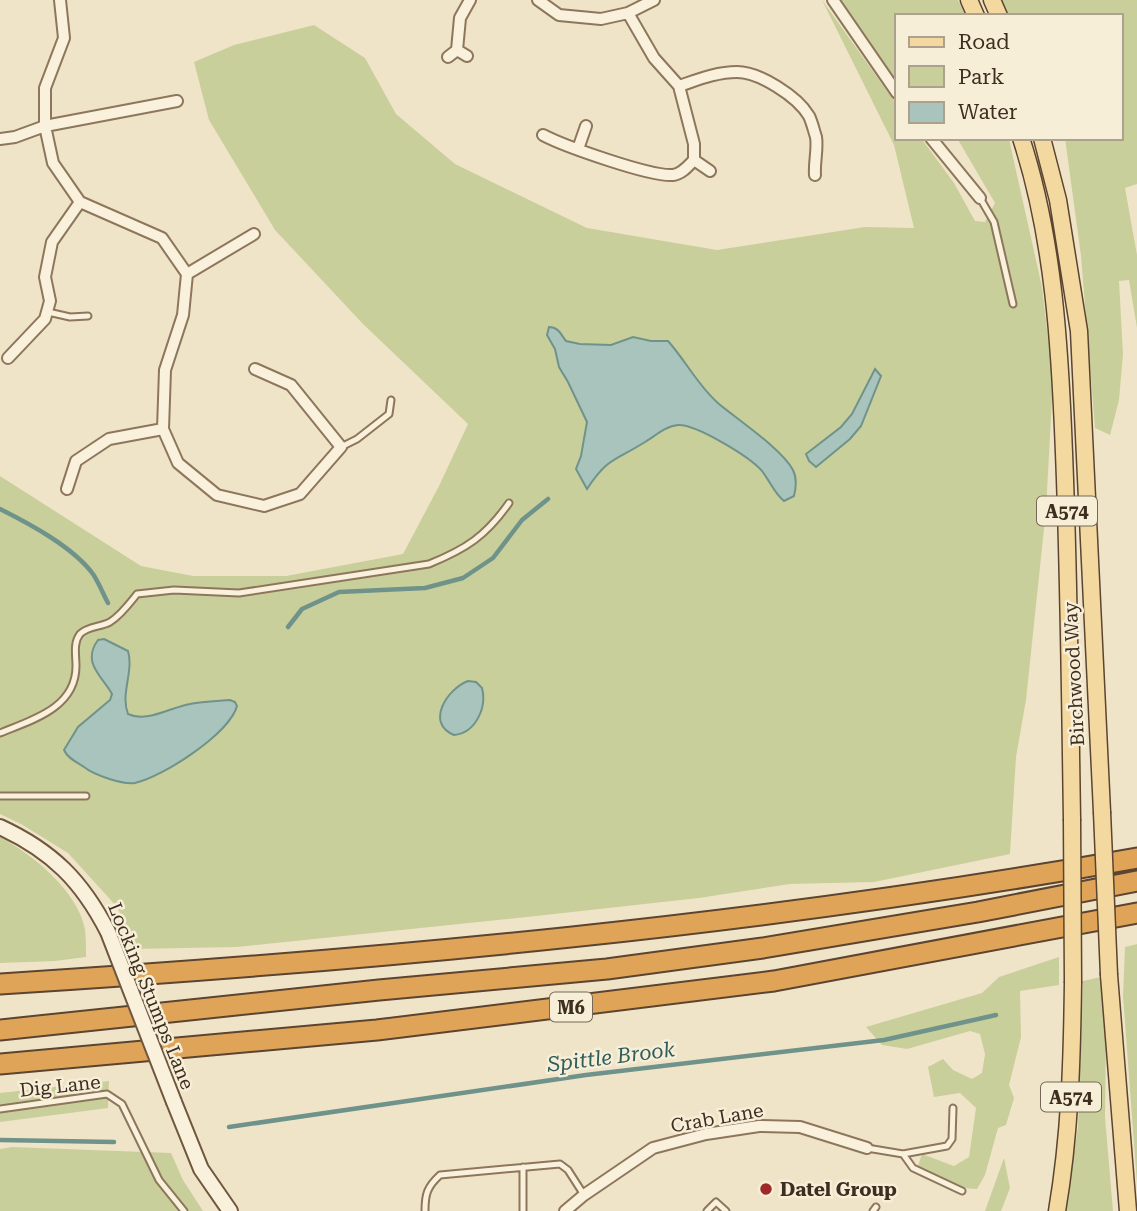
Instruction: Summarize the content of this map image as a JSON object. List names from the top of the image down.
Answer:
{
  "streets": {
    "highway": ["M6"],
    "main road": ["A574", "Birchwood Way"],
    "street": ["Locking Stumps Lane", "Crab Lane"],
    "lane": ["Dig Lane"]
  },
  "water": ["Spittle Brook"],
  "places": ["Datel Group"],
  "legend": ["Road", "Park", "Water"]
}
